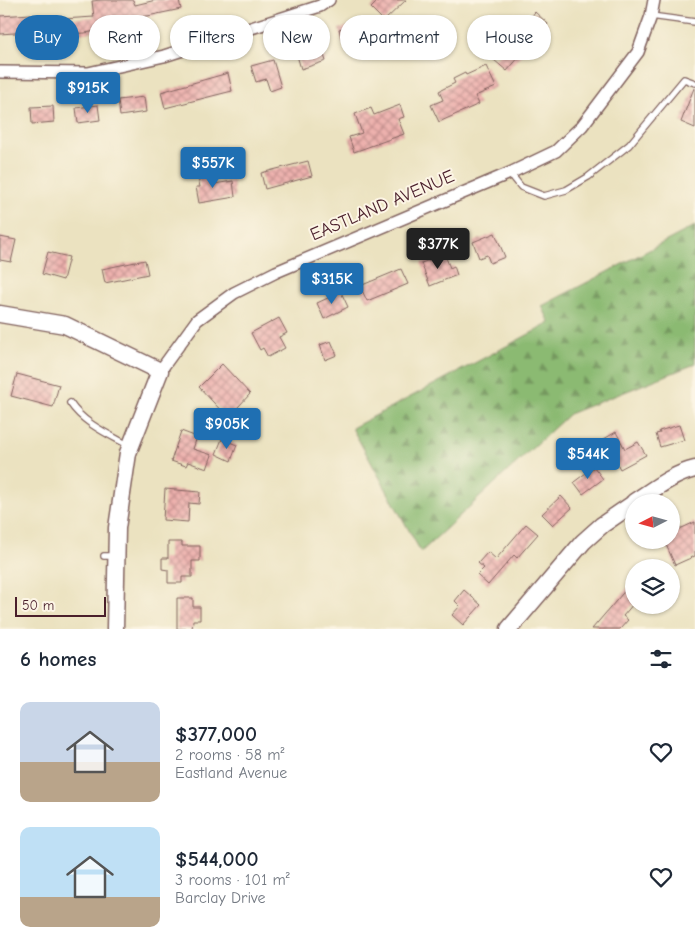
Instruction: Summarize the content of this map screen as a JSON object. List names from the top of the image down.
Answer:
{
  "streets": {
    "street": ["EASTLAND AVENUE"]
  },
  "scale_bar": "50 m",
  "north": "left",
  "page": {
    "chip": [
      "Buy",
      "Rent",
      "Filters",
      "New",
      "Apartment",
      "House"
    ],
    "price": [
      "$915K",
      "$557K",
      "$377K",
      "$315K",
      "$905K",
      "$544K"
    ],
    "scale": "50 m",
    "heading": "6 homes",
    "list": [
      {
        "name": "$377,000",
        "note": "2 rooms · 58 m² · Eastland Avenue"
      },
      {
        "name": "$544,000",
        "note": "3 rooms · 101 m² · Barclay Drive"
      }
    ]
  }
}
